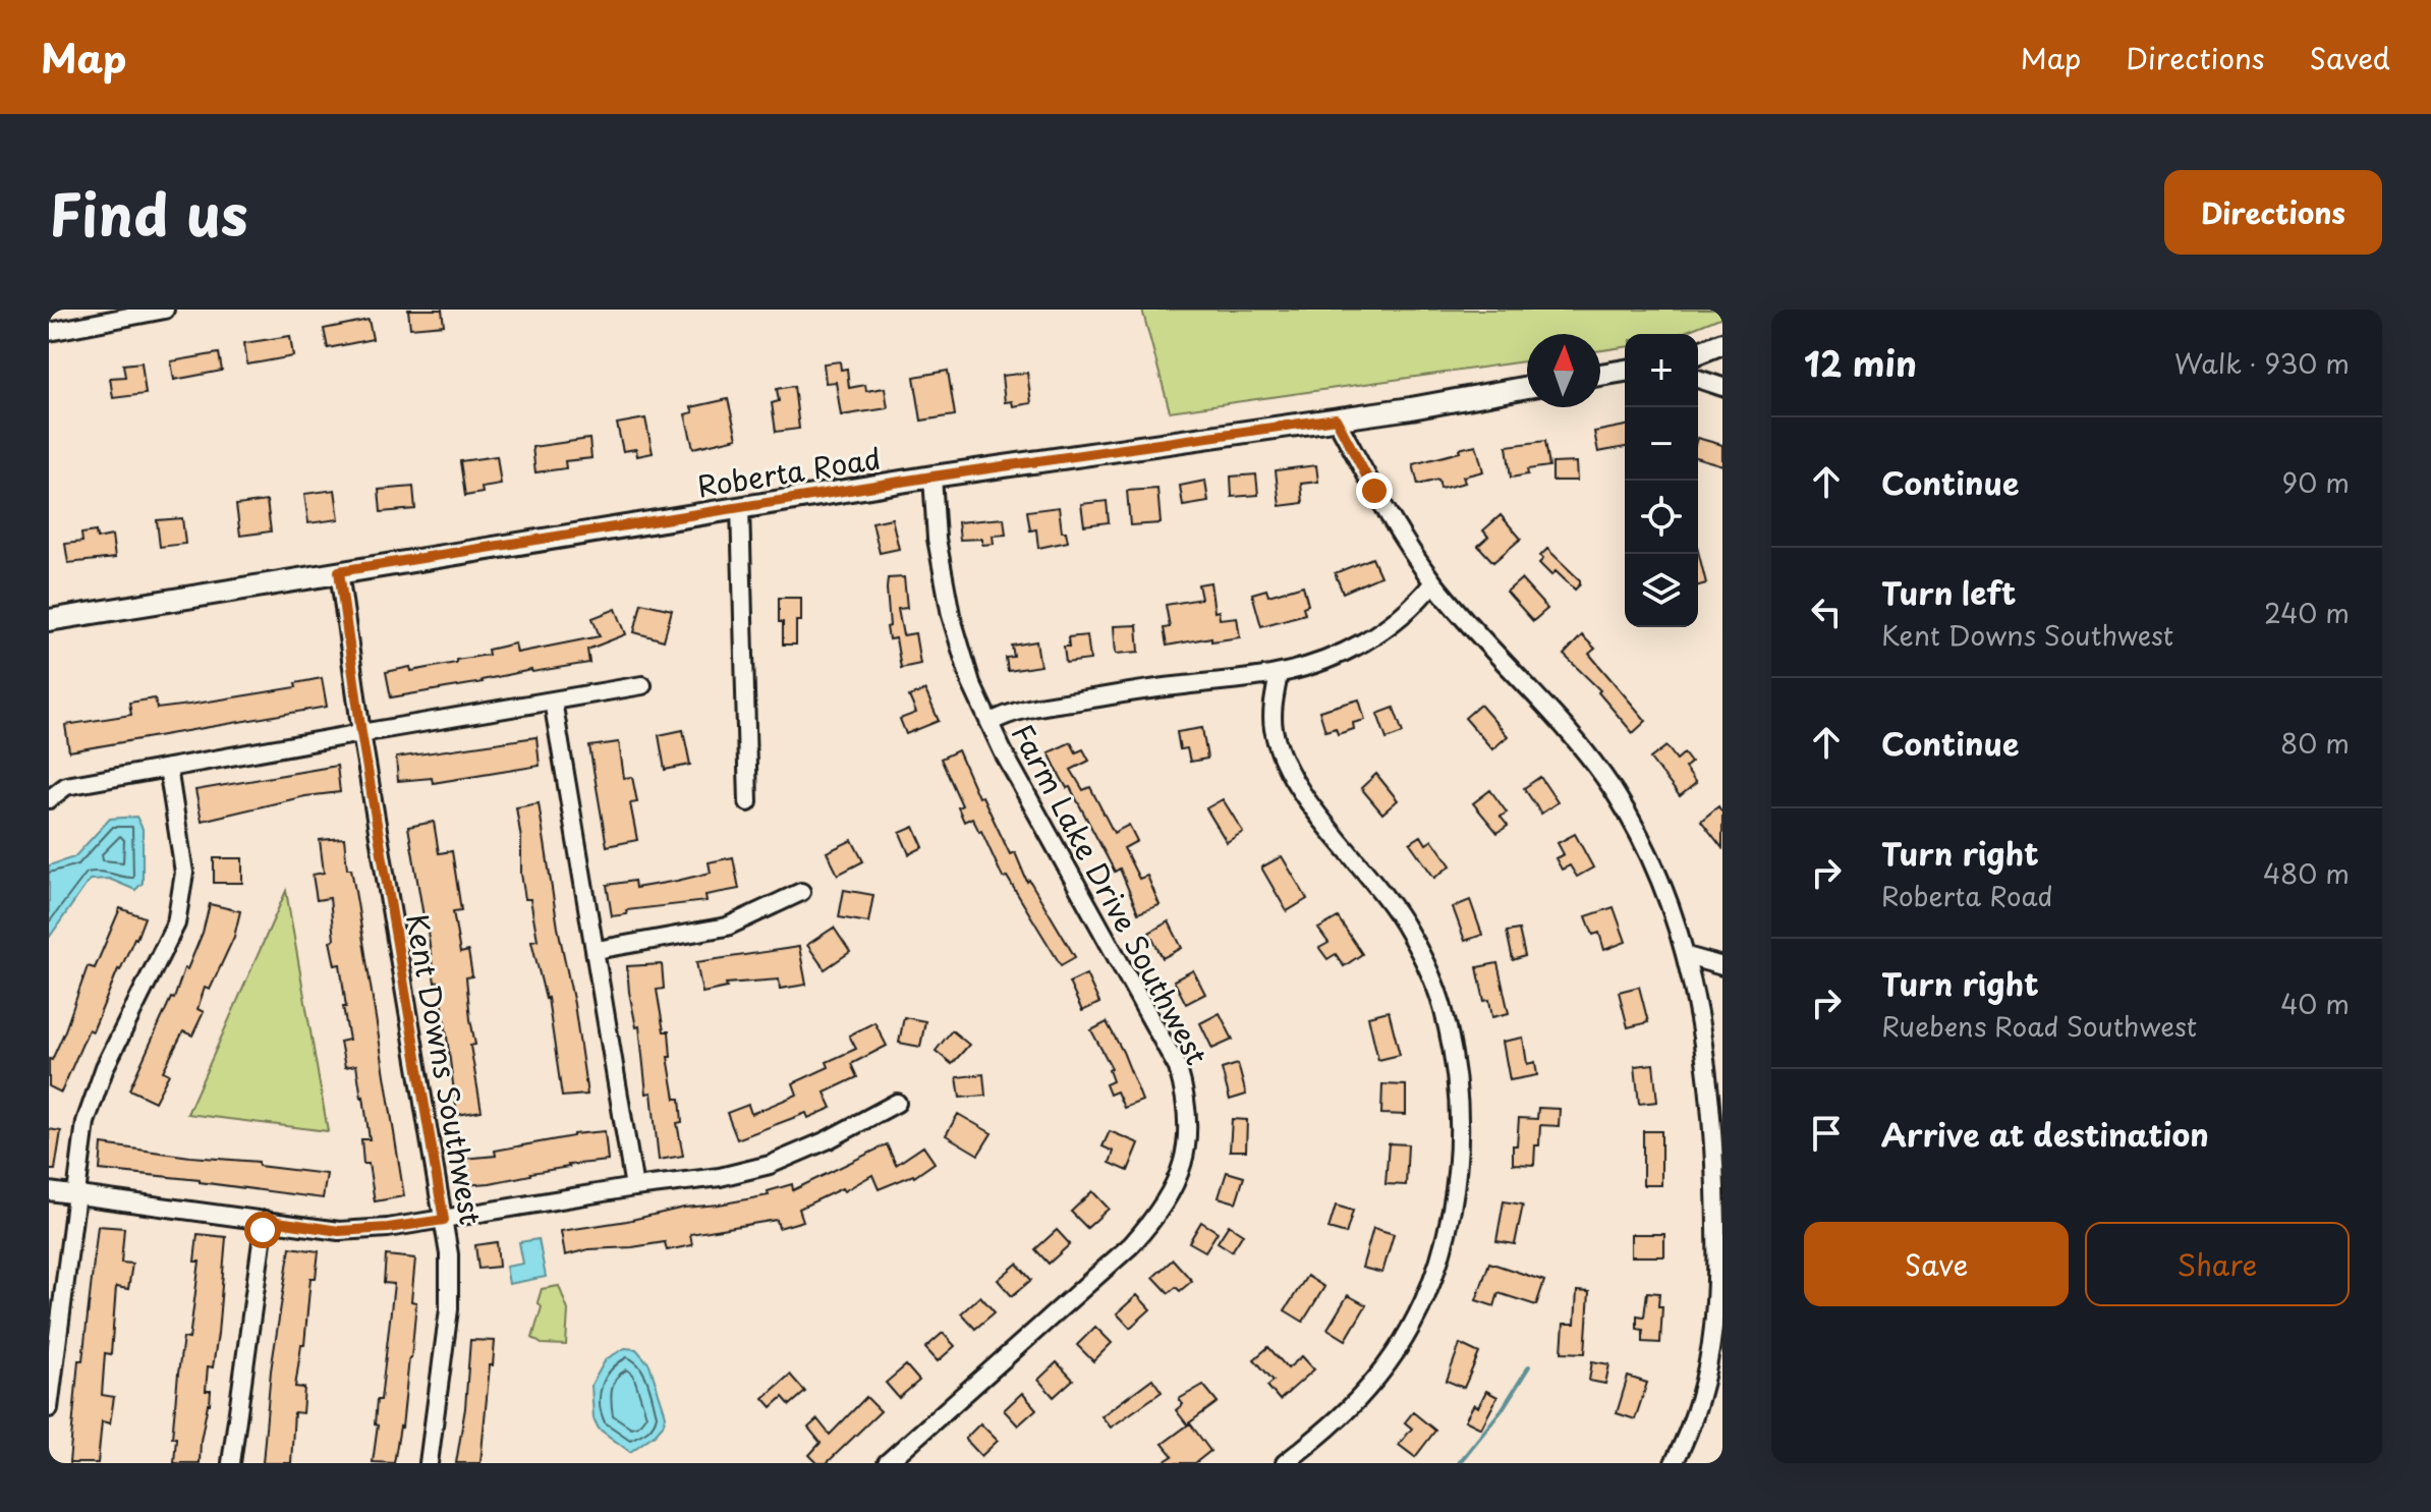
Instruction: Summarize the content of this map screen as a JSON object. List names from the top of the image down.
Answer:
{
  "streets": {
    "street": ["Roberta Road", "Farm Lake Drive Southwest", "Kent Downs Southwest"]
  },
  "crossings": [
    ["Roberta Road", "Farm Lake Drive Southwest"],
    ["Roberta Road", "Kent Downs Southwest"]
  ],
  "north": "top",
  "page": {
    "header": "Map",
    "nav": ["Map", "Directions", "Saved"],
    "title": "Find us",
    "buttons": [
      "Directions",
      ["Save", "Share"]
    ],
    "heading": ["12 min", "Walk · 930 m"],
    "map_buttons": ["+", "−"],
    "list": [
      ["Continue", "90 m"],
      ["Turn left", "Kent Downs Southwest", "240 m"],
      ["Continue", "80 m"],
      ["Turn right", "Roberta Road", "480 m"],
      ["Turn right", "Ruebens Road Southwest", "40 m"],
      "Arrive at destination"
    ]
  }
}
